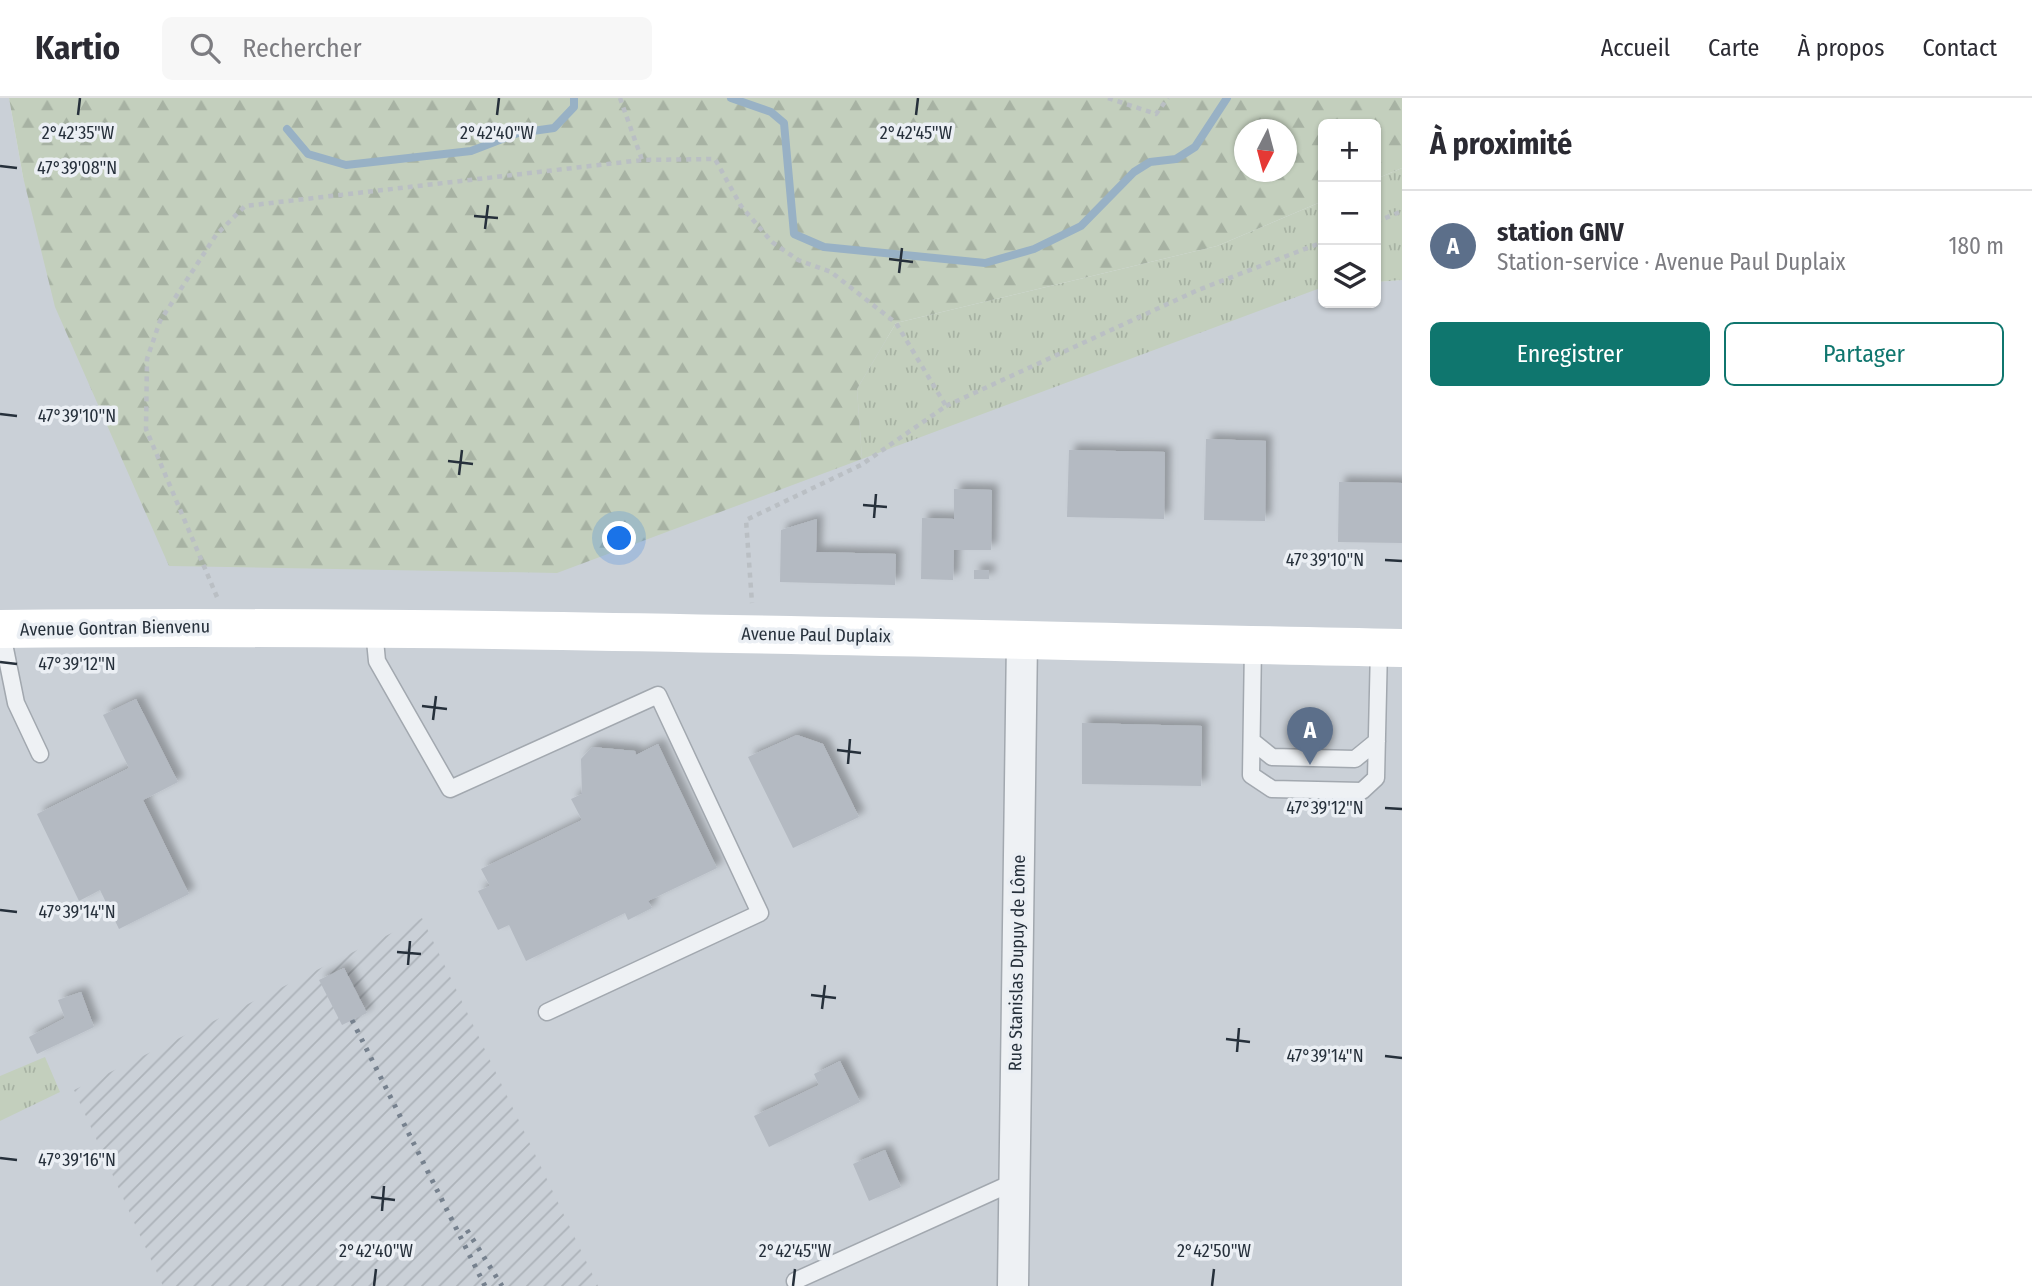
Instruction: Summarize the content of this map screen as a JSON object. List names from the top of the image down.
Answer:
{
  "streets": {
    "main road": ["Avenue Gontran Bienvenu", "Avenue Paul Duplaix"],
    "street": ["Rue Stanislas Dupuy de Lôme"]
  },
  "crossings": [
    ["Avenue Gontran Bienvenu", "Avenue Paul Duplaix"],
    ["Avenue Paul Duplaix", "Rue Stanislas Dupuy de Lôme"]
  ],
  "north": "bottom",
  "page": {
    "header": "Kartio",
    "search": "Rechercher",
    "nav": [
      "Accueil",
      "Carte",
      "À propos",
      "Contact"
    ],
    "heading": "À proximité",
    "map_buttons": ["+", "−"],
    "list": [
      {
        "mark": "A",
        "name": "station GNV",
        "note": "Station-service · Avenue Paul Duplaix",
        "value": "180 m"
      }
    ],
    "buttons": ["Enregistrer", "Partager"],
    "pins": "A"
  },
  "coordinates": [
    "2°42'35\"W",
    "2°42'40\"W",
    "2°42'45\"W",
    "47°39'08\"N",
    "47°39'10\"N",
    "47°39'12\"N",
    "47°39'14\"N",
    "47°39'16\"N",
    "2°42'50\"W"
  ]
}
